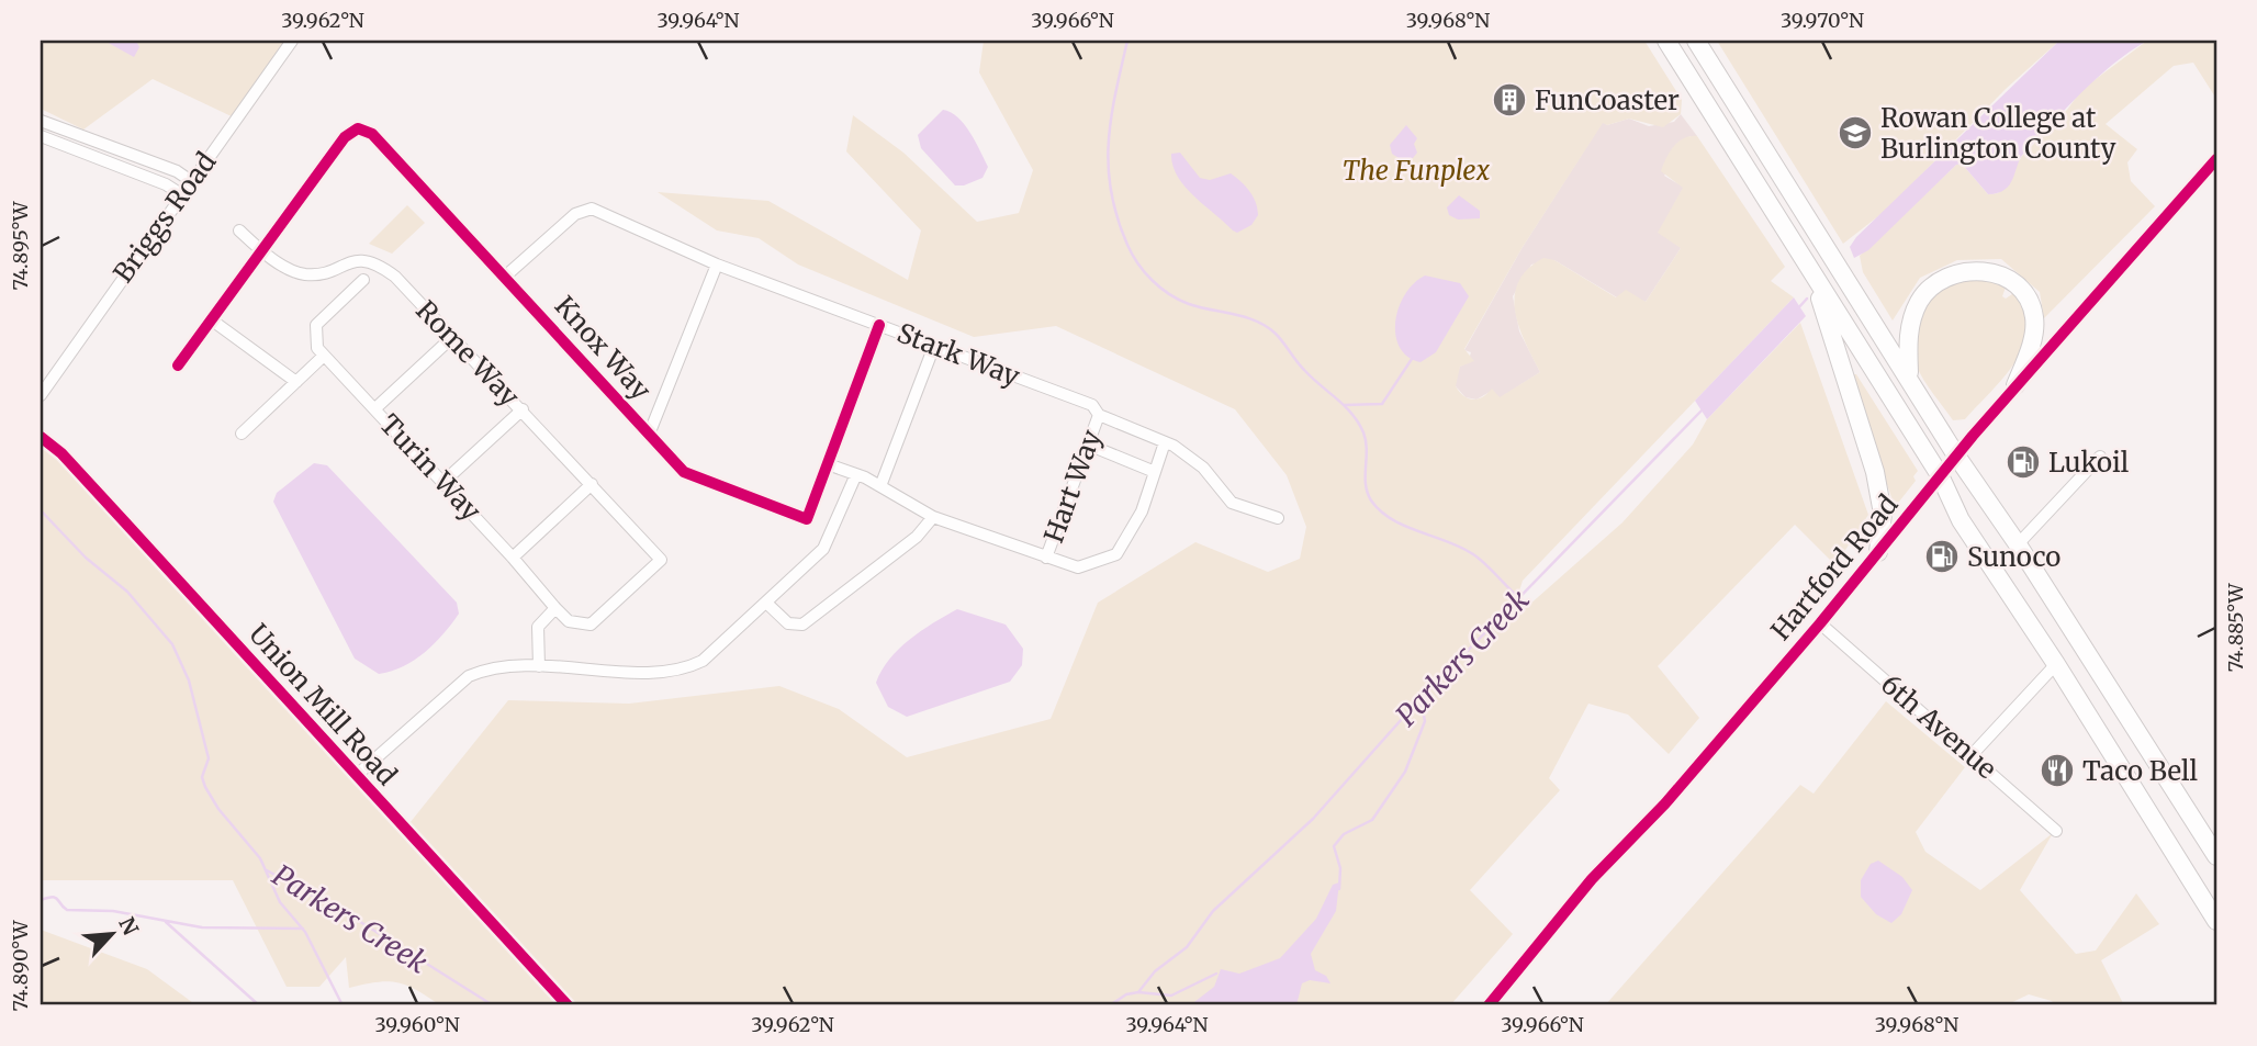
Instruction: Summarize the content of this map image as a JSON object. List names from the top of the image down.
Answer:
{
  "streets": {
    "street": [
      "Briggs Road",
      "Knox Way",
      "Rome Way",
      "Stark Way",
      "Turin Way",
      "Hart Way",
      "Hartford Road",
      "Union Mill Road",
      "6th Avenue"
    ]
  },
  "crossings": [
    ["Knox Way", "Rome Way"],
    ["Knox Way", "Stark Way"],
    ["Rome Way", "Turin Way"],
    ["Stark Way", "Hart Way"],
    ["Hartford Road", "6th Avenue"]
  ],
  "water": ["Parkers Creek"],
  "parks": ["The Funplex"],
  "places": {
    "building": ["FunCoaster"],
    "school or university": ["Rowan College at Burlington County"],
    "fuel station": ["Lukoil", "Sunoco"],
    "restaurant": ["Taco Bell"]
  },
  "north": "top right",
  "coordinates": [
    "39.962°N",
    "39.964°N",
    "39.966°N",
    "39.968°N",
    "39.970°N",
    "74.895°W",
    "74.885°W",
    "74.890°W",
    "39.960°N"
  ]
}
